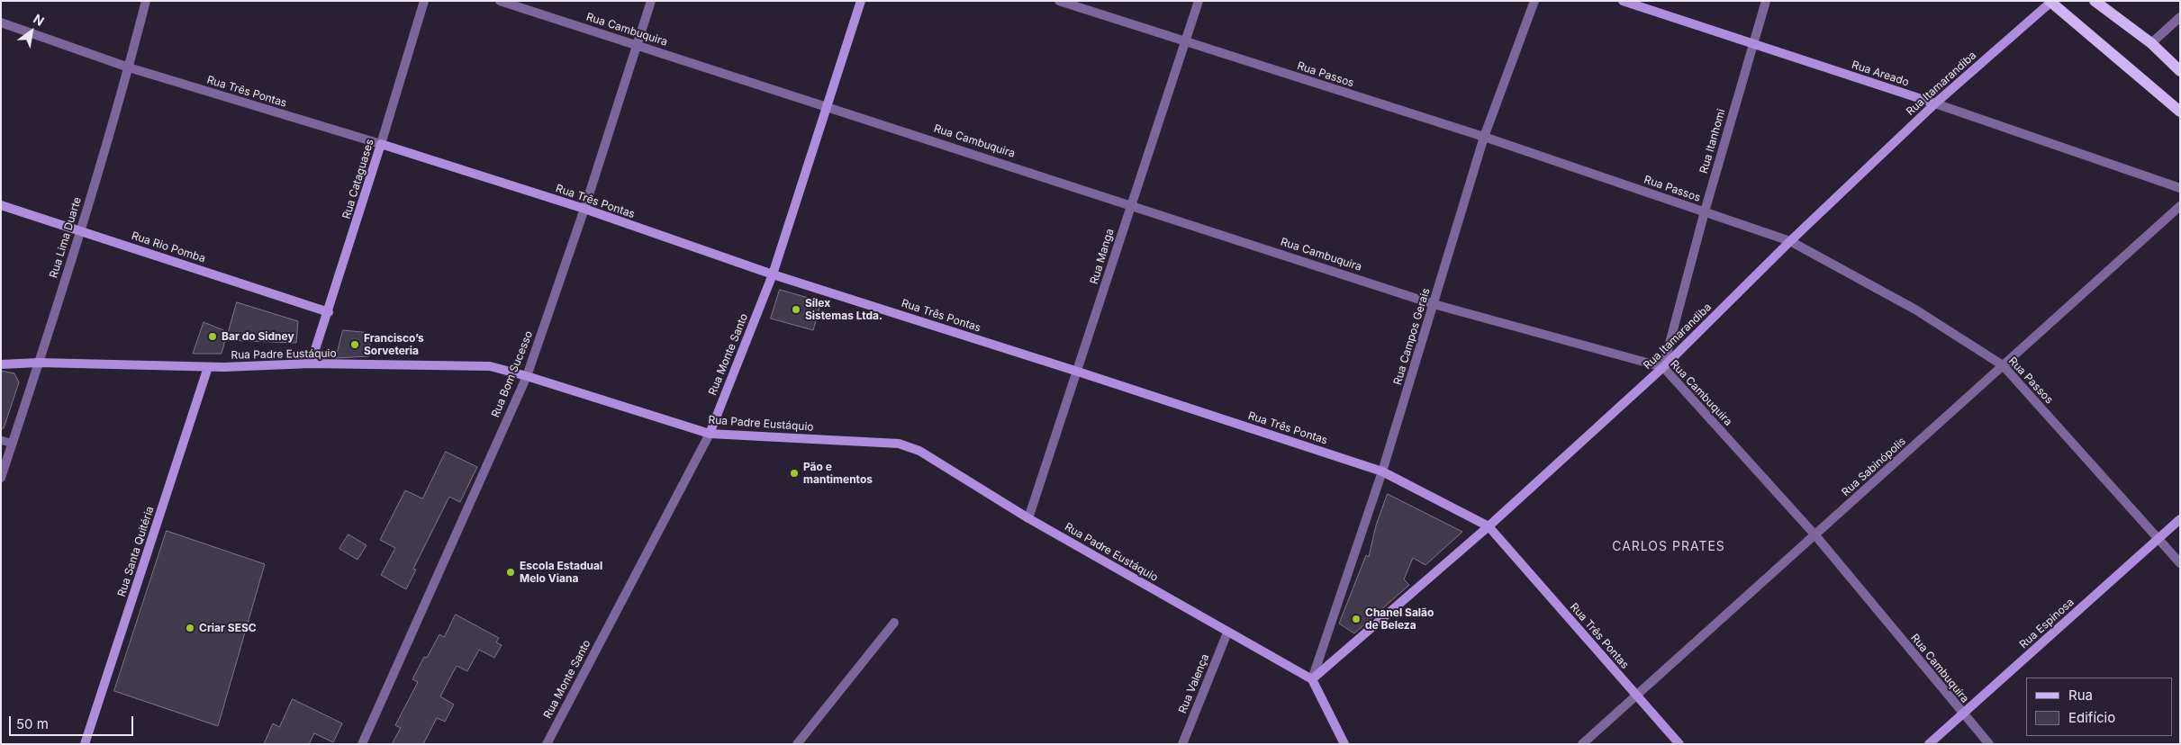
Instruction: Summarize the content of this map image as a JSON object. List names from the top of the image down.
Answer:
{
  "streets": {
    "main road": [
      "Rua Areado",
      "Rua Itamarandiba",
      "Rua Três Pontas",
      "Rua Cataguases",
      "Rua Rio Pomba",
      "Rua Padre Eustáquio",
      "Rua Monte Santo",
      "Rua Santa Quitéria",
      "Rua Espinosa"
    ],
    "street": [
      "Rua Cambuquira",
      "Rua Passos",
      "Rua Itanhomi",
      "Rua Lima Duarte",
      "Rua Manga",
      "Rua Campos Gerais",
      "Rua Bom Sucesso",
      "Rua Sabinópolis",
      "Rua Valença"
    ]
  },
  "crossings": [
    ["Rua Cambuquira", "Rua Itamarandiba"],
    ["Rua Cambuquira", "Rua Itanhomi"],
    ["Rua Cambuquira", "Rua Manga"],
    ["Rua Cambuquira", "Rua Campos Gerais"],
    ["Rua Cambuquira", "Rua Monte Santo"],
    ["Rua Cambuquira", "Rua Bom Sucesso"],
    ["Rua Cambuquira", "Rua Sabinópolis"],
    ["Rua Cambuquira", "Rua Espinosa"],
    ["Rua Areado", "Rua Itamarandiba"],
    ["Rua Areado", "Rua Itanhomi"],
    ["Rua Passos", "Rua Itamarandiba"],
    ["Rua Passos", "Rua Itanhomi"],
    ["Rua Passos", "Rua Manga"],
    ["Rua Passos", "Rua Campos Gerais"],
    ["Rua Passos", "Rua Sabinópolis"],
    ["Rua Passos", "Rua Espinosa"],
    ["Rua Itamarandiba", "Rua Três Pontas"],
    ["Rua Itamarandiba", "Rua Itanhomi"],
    ["Rua Itamarandiba", "Rua Campos Gerais"],
    ["Rua Itamarandiba", "Rua Padre Eustáquio"],
    ["Rua Três Pontas", "Rua Cataguases"],
    ["Rua Três Pontas", "Rua Lima Duarte"],
    ["Rua Três Pontas", "Rua Manga"],
    ["Rua Três Pontas", "Rua Campos Gerais"],
    ["Rua Três Pontas", "Rua Monte Santo"],
    ["Rua Três Pontas", "Rua Bom Sucesso"],
    ["Rua Três Pontas", "Rua Sabinópolis"],
    ["Rua Cataguases", "Rua Rio Pomba"],
    ["Rua Cataguases", "Rua Padre Eustáquio"],
    ["Rua Lima Duarte", "Rua Rio Pomba"],
    ["Rua Lima Duarte", "Rua Padre Eustáquio"],
    ["Rua Manga", "Rua Padre Eustáquio"],
    ["Rua Campos Gerais", "Rua Padre Eustáquio"],
    ["Rua Padre Eustáquio", "Rua Monte Santo"],
    ["Rua Padre Eustáquio", "Rua Bom Sucesso"],
    ["Rua Padre Eustáquio", "Rua Santa Quitéria"],
    ["Rua Padre Eustáquio", "Rua Valença"]
  ],
  "districts": ["CARLOS PRATES"],
  "places": [
    "Sílex Sistemas Ltda.",
    "Bar do Sidney",
    "Francisco’s Sorveteria",
    "Pão e mantimentos",
    "Escola Estadual Melo Viana",
    "Chanel Salão de Beleza",
    "Criar SESC"
  ],
  "legend": ["Rua", "Edifício"],
  "scale_bar": "50 m",
  "north": "top right"
}
